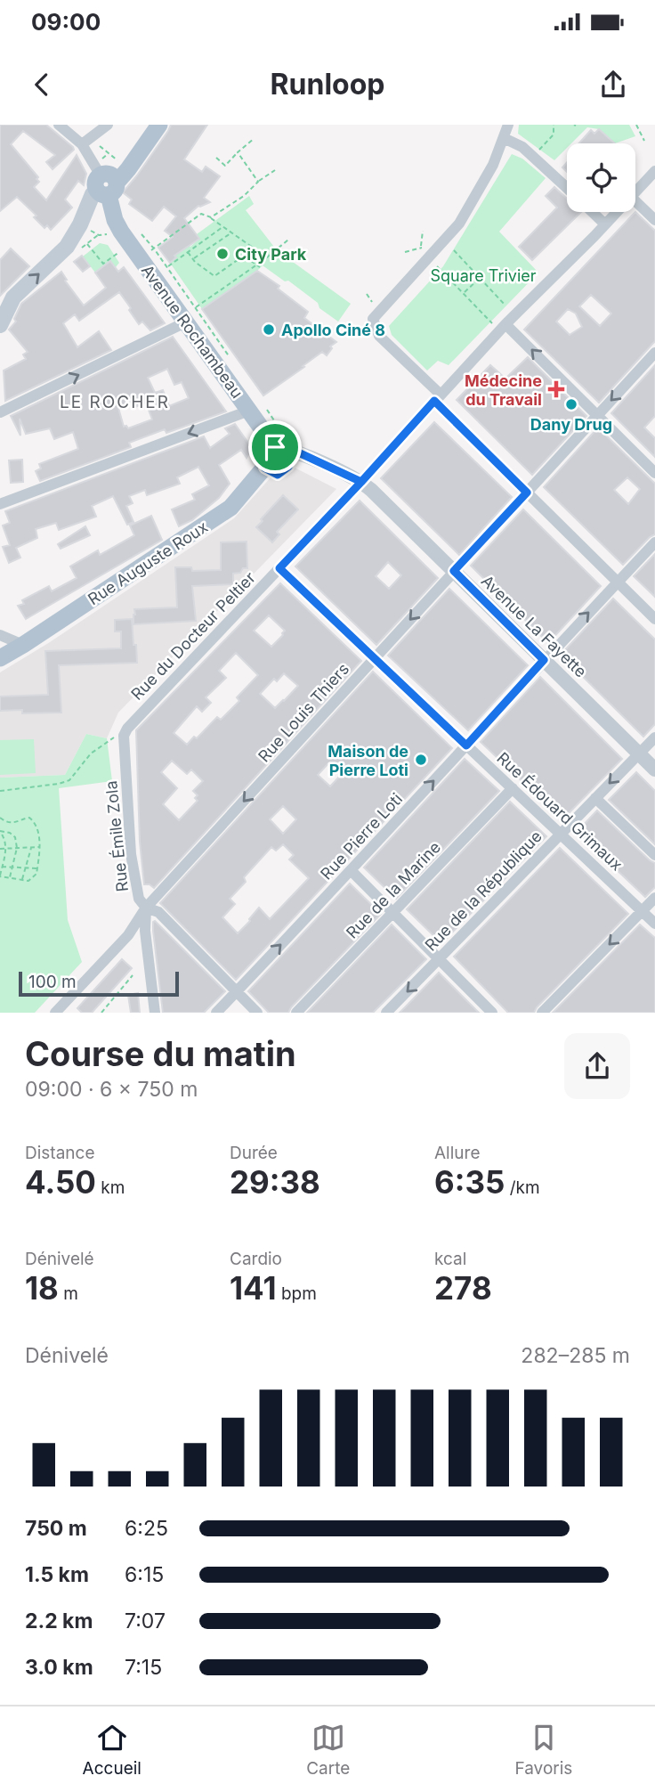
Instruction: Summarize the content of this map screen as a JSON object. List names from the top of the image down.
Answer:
{
  "streets": {
    "main road": ["Avenue Rochambeau", "Rue Auguste Roux"],
    "street": [
      "Avenue La Fayette",
      "Rue du Docteur Peltier",
      "Rue Louis Thiers",
      "Rue Édouard Grimaux",
      "Rue Émile Zola",
      "Rue Pierre Loti",
      "Rue de la Marine",
      "Rue de la République"
    ]
  },
  "crossings": [
    ["Avenue Rochambeau", "Rue Auguste Roux"],
    ["Avenue La Fayette", "Rue du Docteur Peltier"],
    ["Avenue La Fayette", "Rue Louis Thiers"],
    ["Avenue La Fayette", "Rue Pierre Loti"],
    ["Avenue La Fayette", "Rue de la République"],
    ["Rue du Docteur Peltier", "Rue Édouard Grimaux"],
    ["Rue du Docteur Peltier", "Rue Émile Zola"],
    ["Rue Louis Thiers", "Rue Édouard Grimaux"],
    ["Rue Louis Thiers", "Rue Émile Zola"],
    ["Rue Édouard Grimaux", "Rue Pierre Loti"],
    ["Rue Édouard Grimaux", "Rue de la Marine"],
    ["Rue Édouard Grimaux", "Rue de la République"]
  ],
  "one_way": ["Rue Louis Thiers", "Rue Pierre Loti", "Rue de la République"],
  "districts": ["LE ROCHER"],
  "parks": ["Square Trivier"],
  "places": {
    "other": [
      "City Park",
      "Apollo Ciné 8",
      "Dany Drug",
      "Maison de Pierre Loti"
    ],
    "health": ["Médecine du Travail"]
  },
  "scale_bar": "100 m",
  "page": {
    "status": "09:00",
    "header": "Runloop",
    "scale": "100 m",
    "heading": ["Course du matin", "09:00 · 6 × 750 m"],
    "stats": [
      ["Distance", "4.50 km"],
      ["Durée", "29:38"],
      ["Allure", "6:35 /km"],
      ["Dénivelé", "18 m"],
      ["Cardio", "141 bpm"],
      ["kcal", "278"]
    ],
    "chart": ["Dénivelé", "282–285 m"],
    "list": [
      {
        "name": "750 m",
        "note": "6:25"
      },
      {
        "name": "1.5 km",
        "note": "6:15"
      },
      {
        "name": "2.2 km",
        "note": "7:07"
      },
      {
        "name": "3.0 km",
        "note": "7:15"
      }
    ],
    "tabs": ["Accueil", "Carte", "Favoris"]
  }
}
